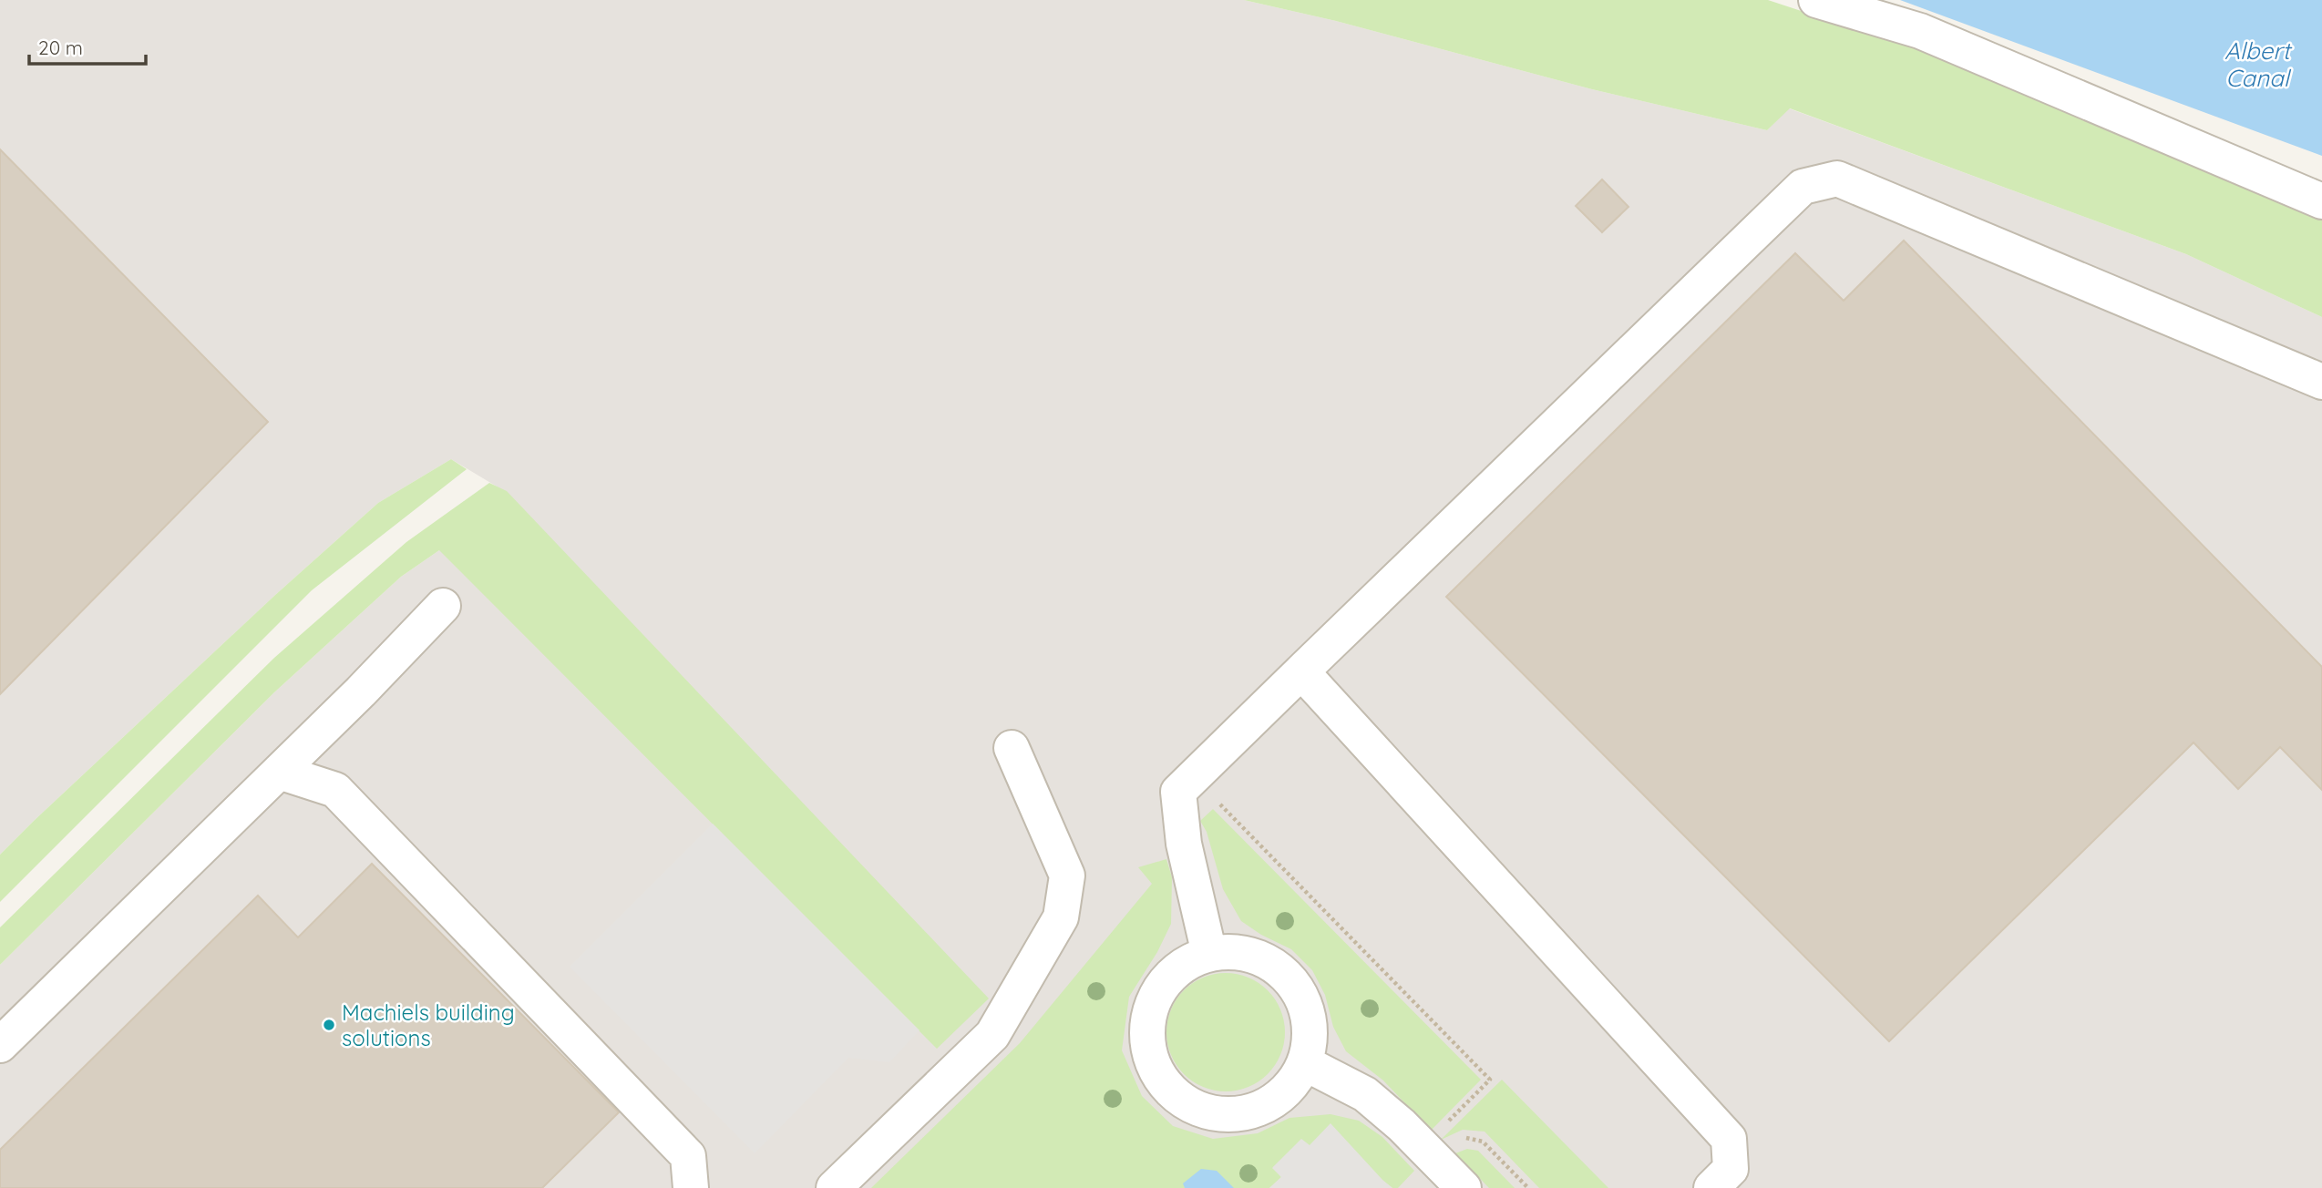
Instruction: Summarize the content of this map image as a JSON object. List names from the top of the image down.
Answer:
{
  "water": ["Albert Canal"],
  "places": ["Machiels building solutions"],
  "scale_bar": "20 m"
}
